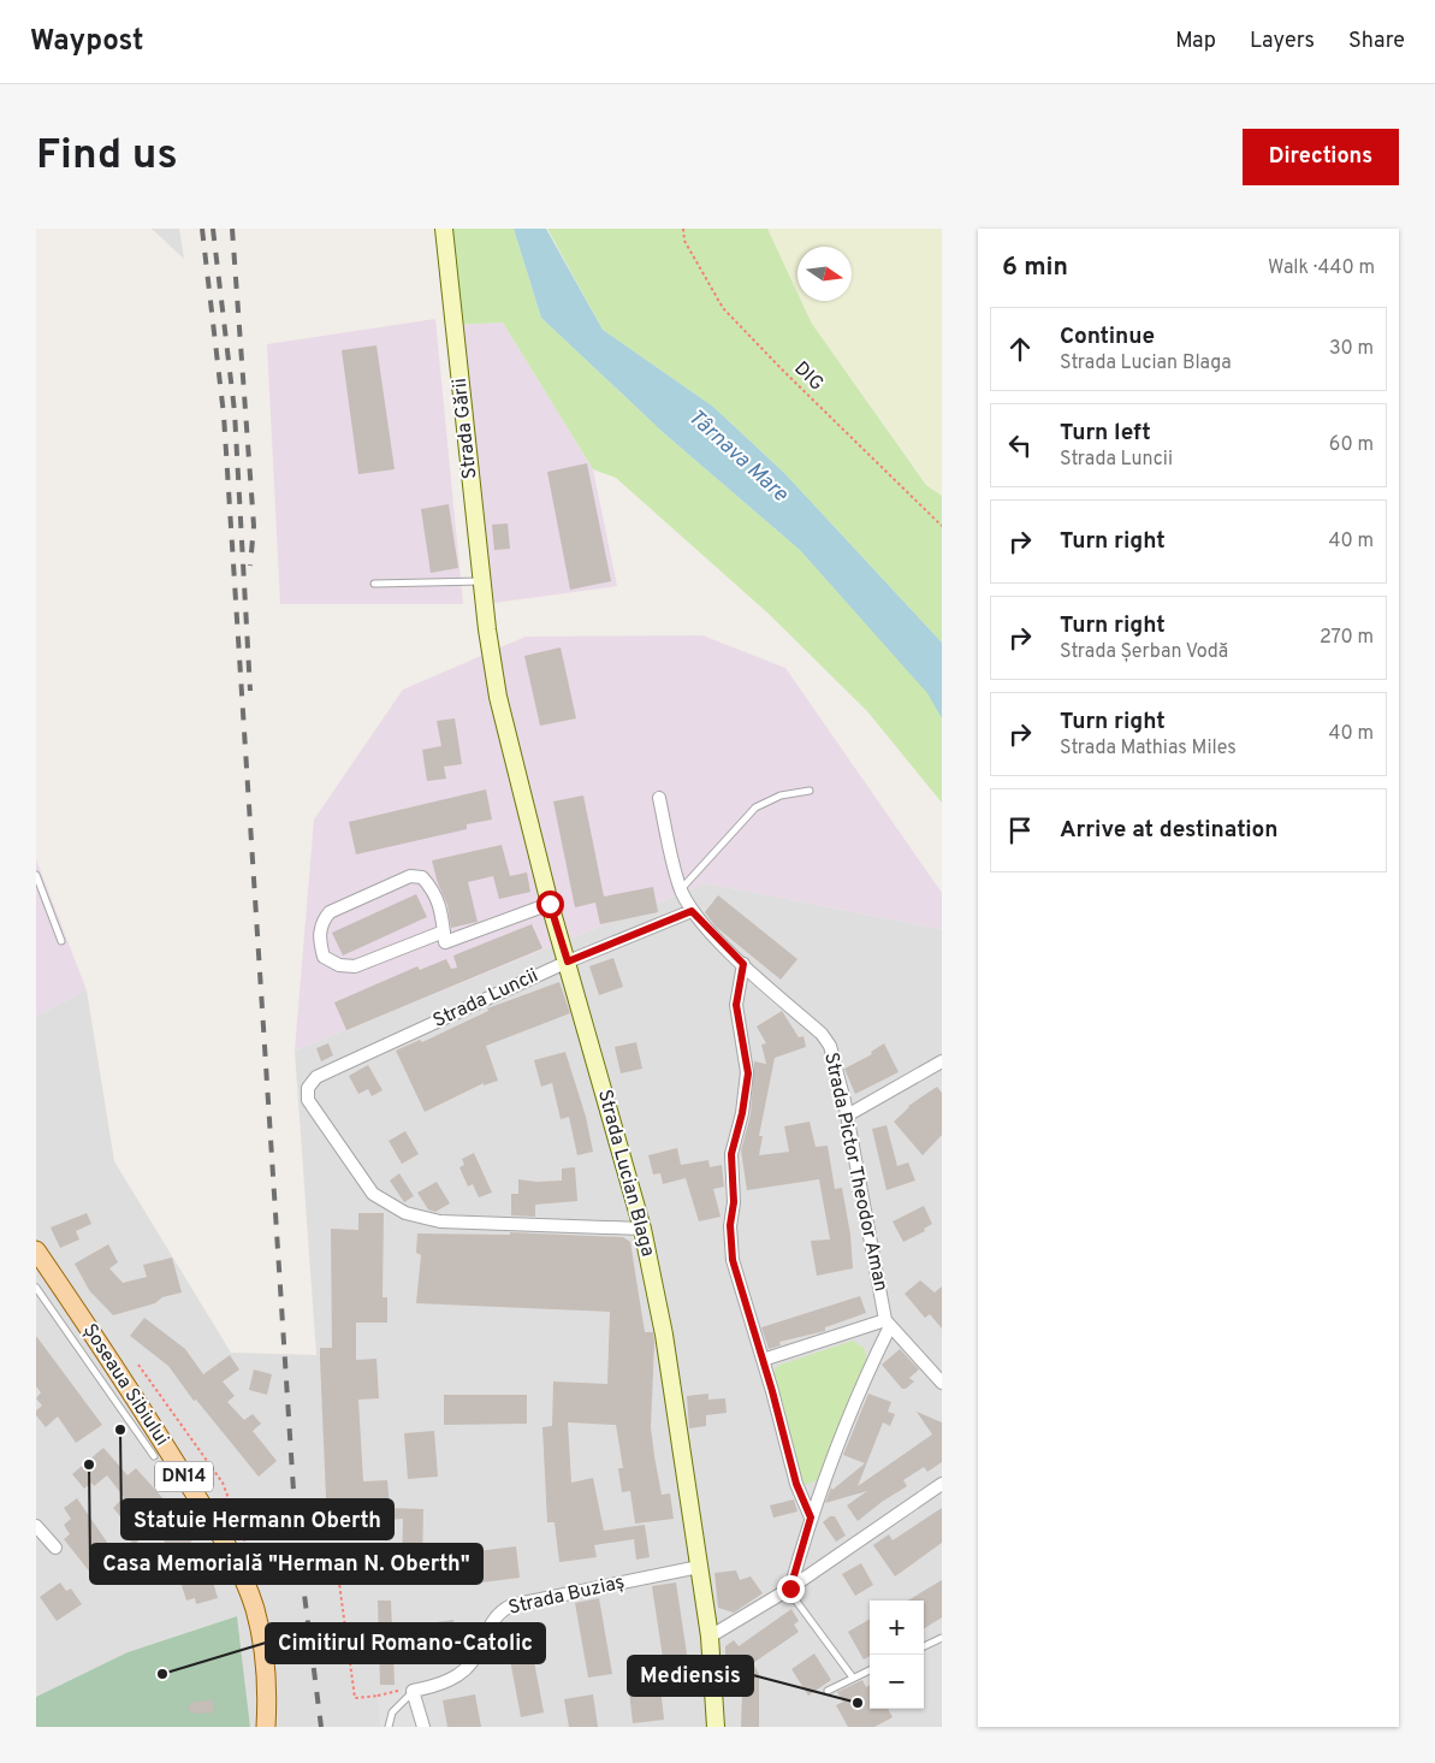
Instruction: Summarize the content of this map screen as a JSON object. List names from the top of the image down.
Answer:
{
  "streets": {
    "main road": ["Șoseaua Sibiului", "DN14"],
    "street": [
      "Strada Gării",
      "Strada Luncii",
      "Strada Pictor Theodor Aman",
      "Strada Lucian Blaga",
      "Strada Buziaș"
    ],
    "path": ["DIG"]
  },
  "crossings": [
    ["Strada Gării", "Strada Lucian Blaga"],
    ["Strada Luncii", "Strada Pictor Theodor Aman"],
    ["Strada Luncii", "Strada Lucian Blaga"],
    ["Strada Lucian Blaga", "Strada Buziaș"]
  ],
  "water": ["Târnava Mare"],
  "places": [
    "Statuie Hermann Oberth",
    "Casa Memorială \"Herman N. Oberth\"",
    "Cimitirul Romano-Catolic",
    "Mediensis"
  ],
  "north": "right",
  "page": {
    "header": "Waypost",
    "nav": ["Map", "Layers", "Share"],
    "buttons": "Directions",
    "title": "Find us",
    "heading": ["6 min", "Walk · 440 m"],
    "list": [
      ["Continue", "Strada Lucian Blaga", "30 m"],
      ["Turn left", "Strada Luncii", "60 m"],
      ["Turn right", "40 m"],
      ["Turn right", "Strada Șerban Vodă", "270 m"],
      ["Turn right", "Strada Mathias Miles", "40 m"],
      "Arrive at destination"
    ],
    "map_buttons": ["+", "−"]
  }
}
